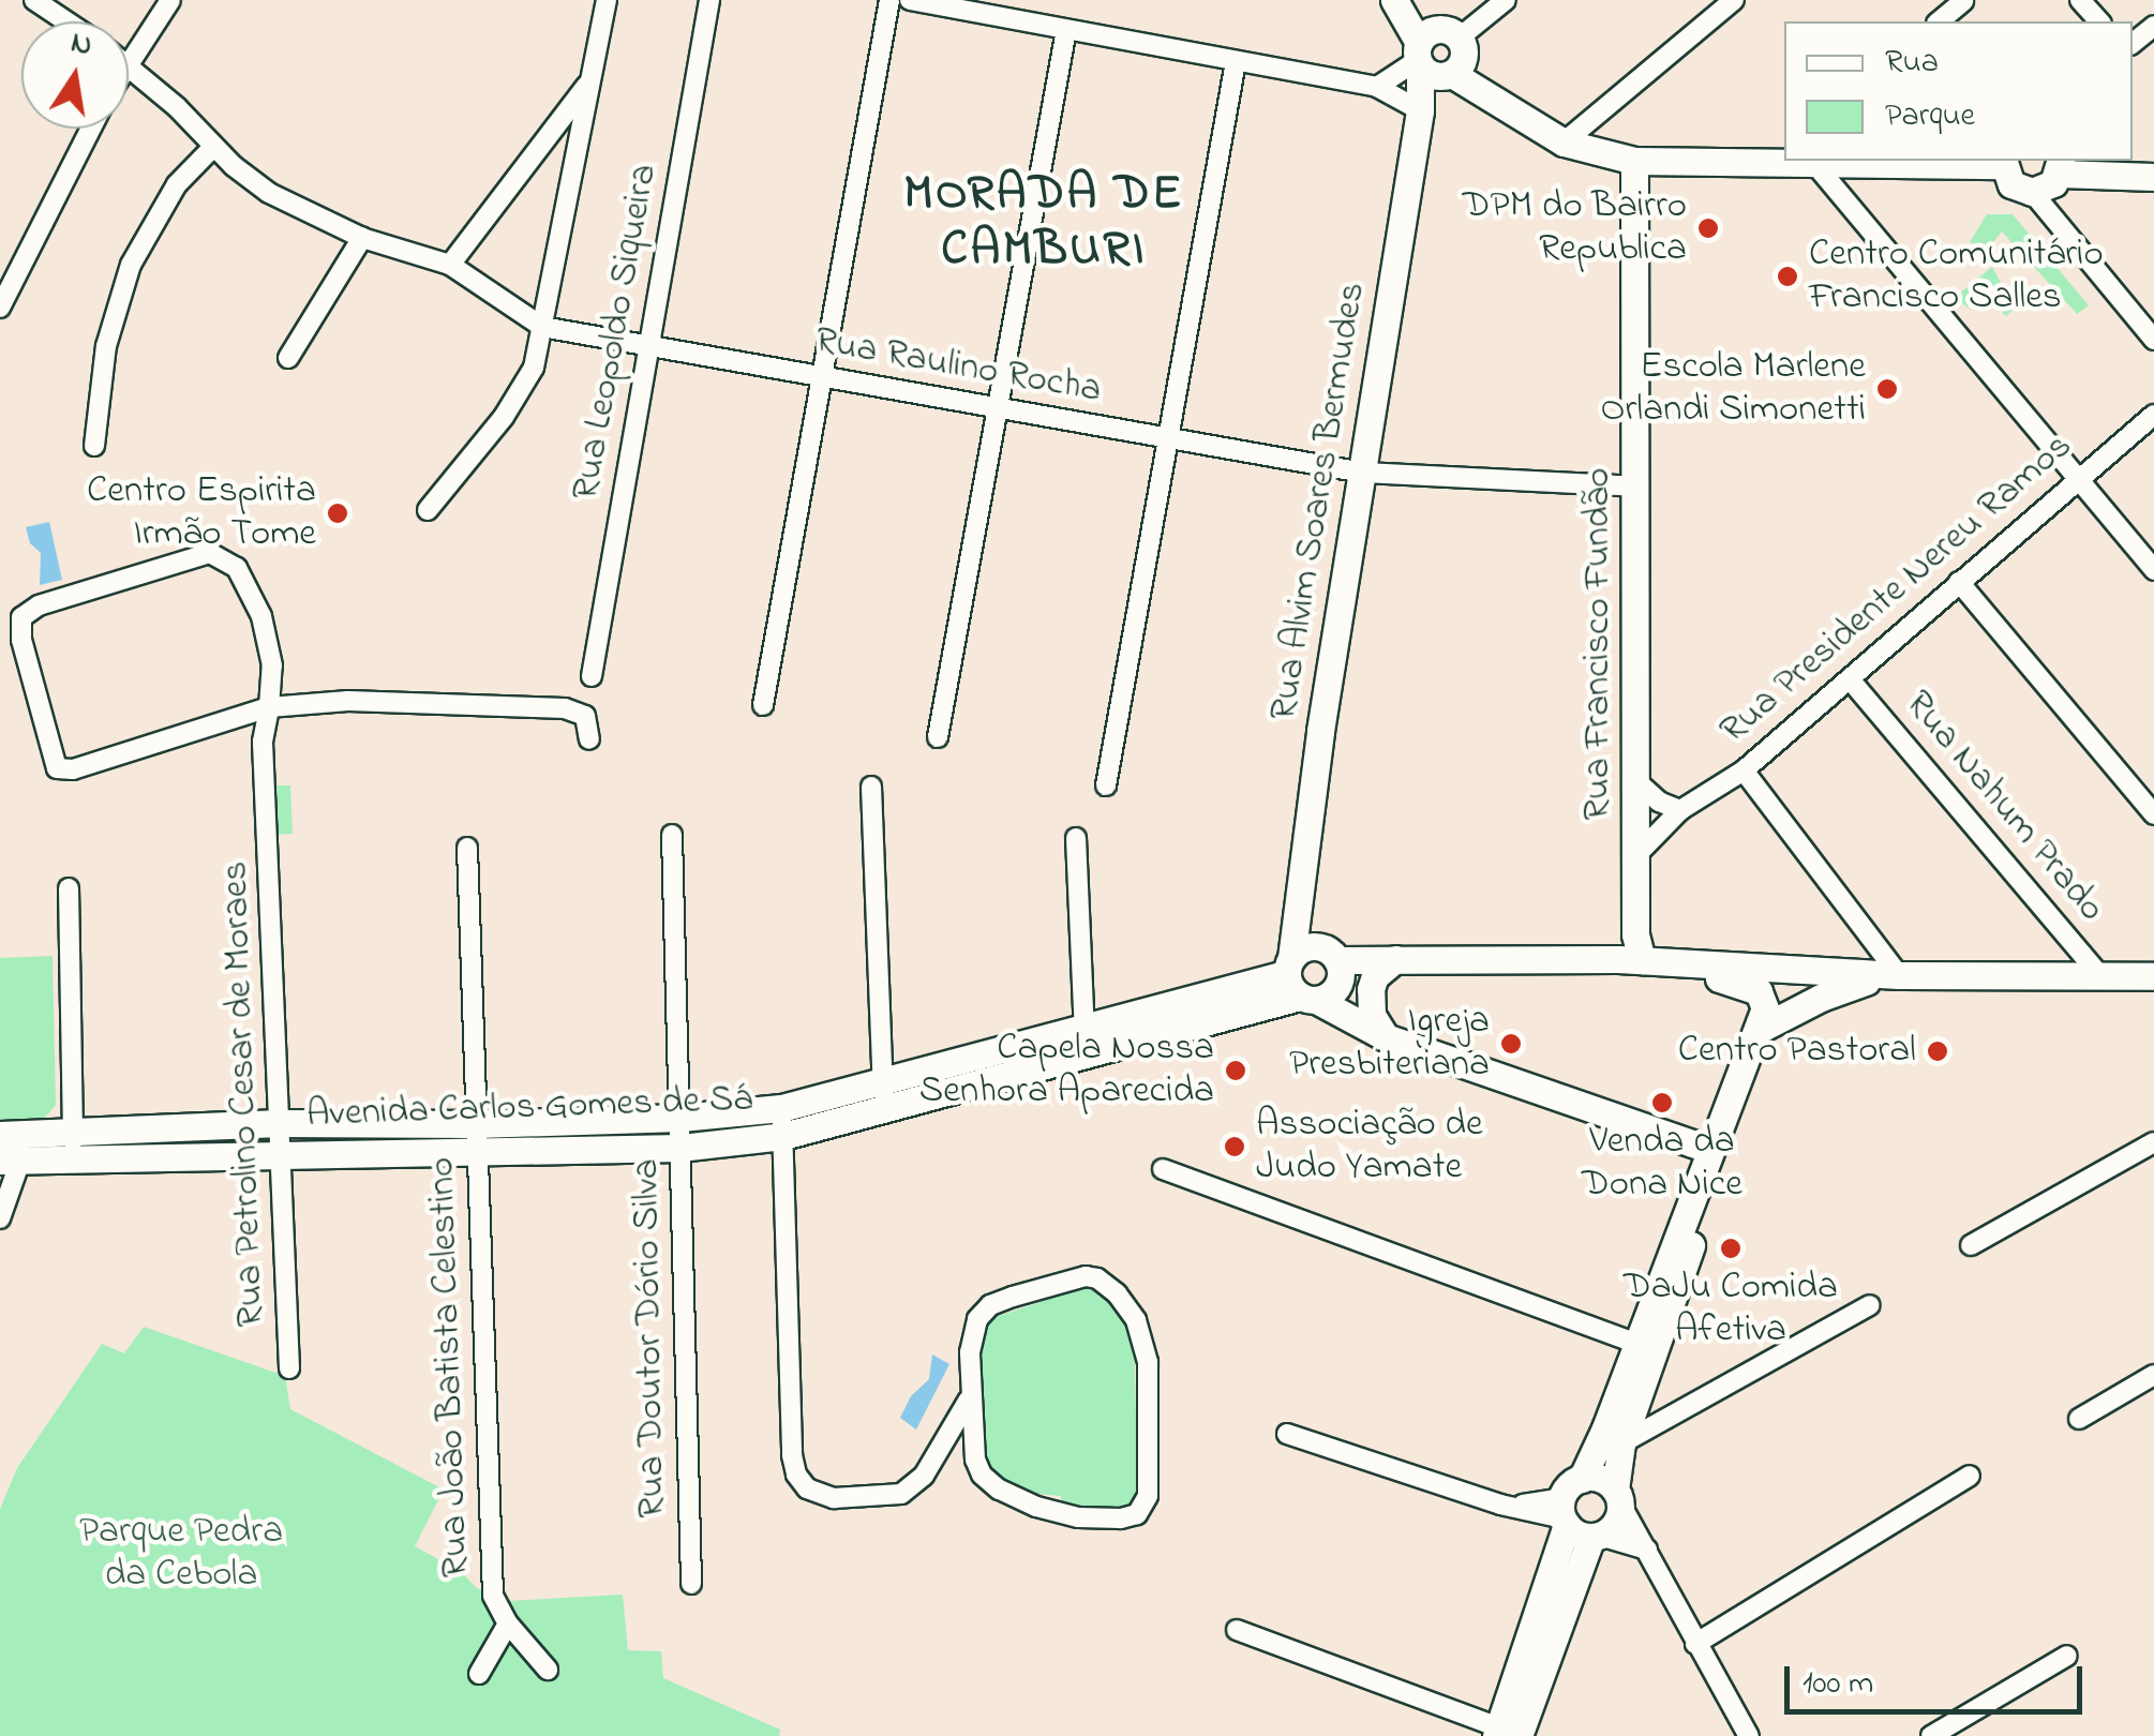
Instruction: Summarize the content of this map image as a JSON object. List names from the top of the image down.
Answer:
{
  "streets": {
    "street": [
      "Rua Leopoldo Siqueira",
      "Rua Raulino Rocha",
      "Rua Alvim Soares Bermudes",
      "Rua Presidente Nereu Ramos",
      "Rua Francisco Fundão",
      "Rua Nahum Prado",
      "Rua Petrolino Cesar de Moraes",
      "Avenida Carlos Gomes de Sá",
      "Rua Doutor Dório Silva",
      "Rua João Batista Celestino"
    ]
  },
  "crossings": [
    ["Rua Leopoldo Siqueira", "Rua Raulino Rocha"],
    ["Rua Raulino Rocha", "Rua Alvim Soares Bermudes"],
    ["Rua Raulino Rocha", "Rua Francisco Fundão"],
    ["Rua Alvim Soares Bermudes", "Avenida Carlos Gomes de Sá"],
    ["Rua Presidente Nereu Ramos", "Rua Francisco Fundão"],
    ["Rua Presidente Nereu Ramos", "Rua Nahum Prado"],
    ["Rua Petrolino Cesar de Moraes", "Avenida Carlos Gomes de Sá"],
    ["Avenida Carlos Gomes de Sá", "Rua Doutor Dório Silva"],
    ["Avenida Carlos Gomes de Sá", "Rua João Batista Celestino"]
  ],
  "districts": ["MORADA DE CAMBURI"],
  "parks": ["Parque Pedra da Cebola"],
  "places": [
    "DPM do Bairro Republica",
    "Centro Comunitário Francisco Salles",
    "Escola Marlene Orlandi Simonetti",
    "Centro Espirita Irmão Tome",
    "Igreja Presbiteriana",
    "Centro Pastoral",
    "Capela Nossa Senhora Aparecida",
    "Venda da Dona Nice",
    "Associação de Judo Yamate",
    "DaJu Comida Afetiva"
  ],
  "legend": ["Rua", "Parque"],
  "scale_bar": "100 m",
  "north": "top"
}
